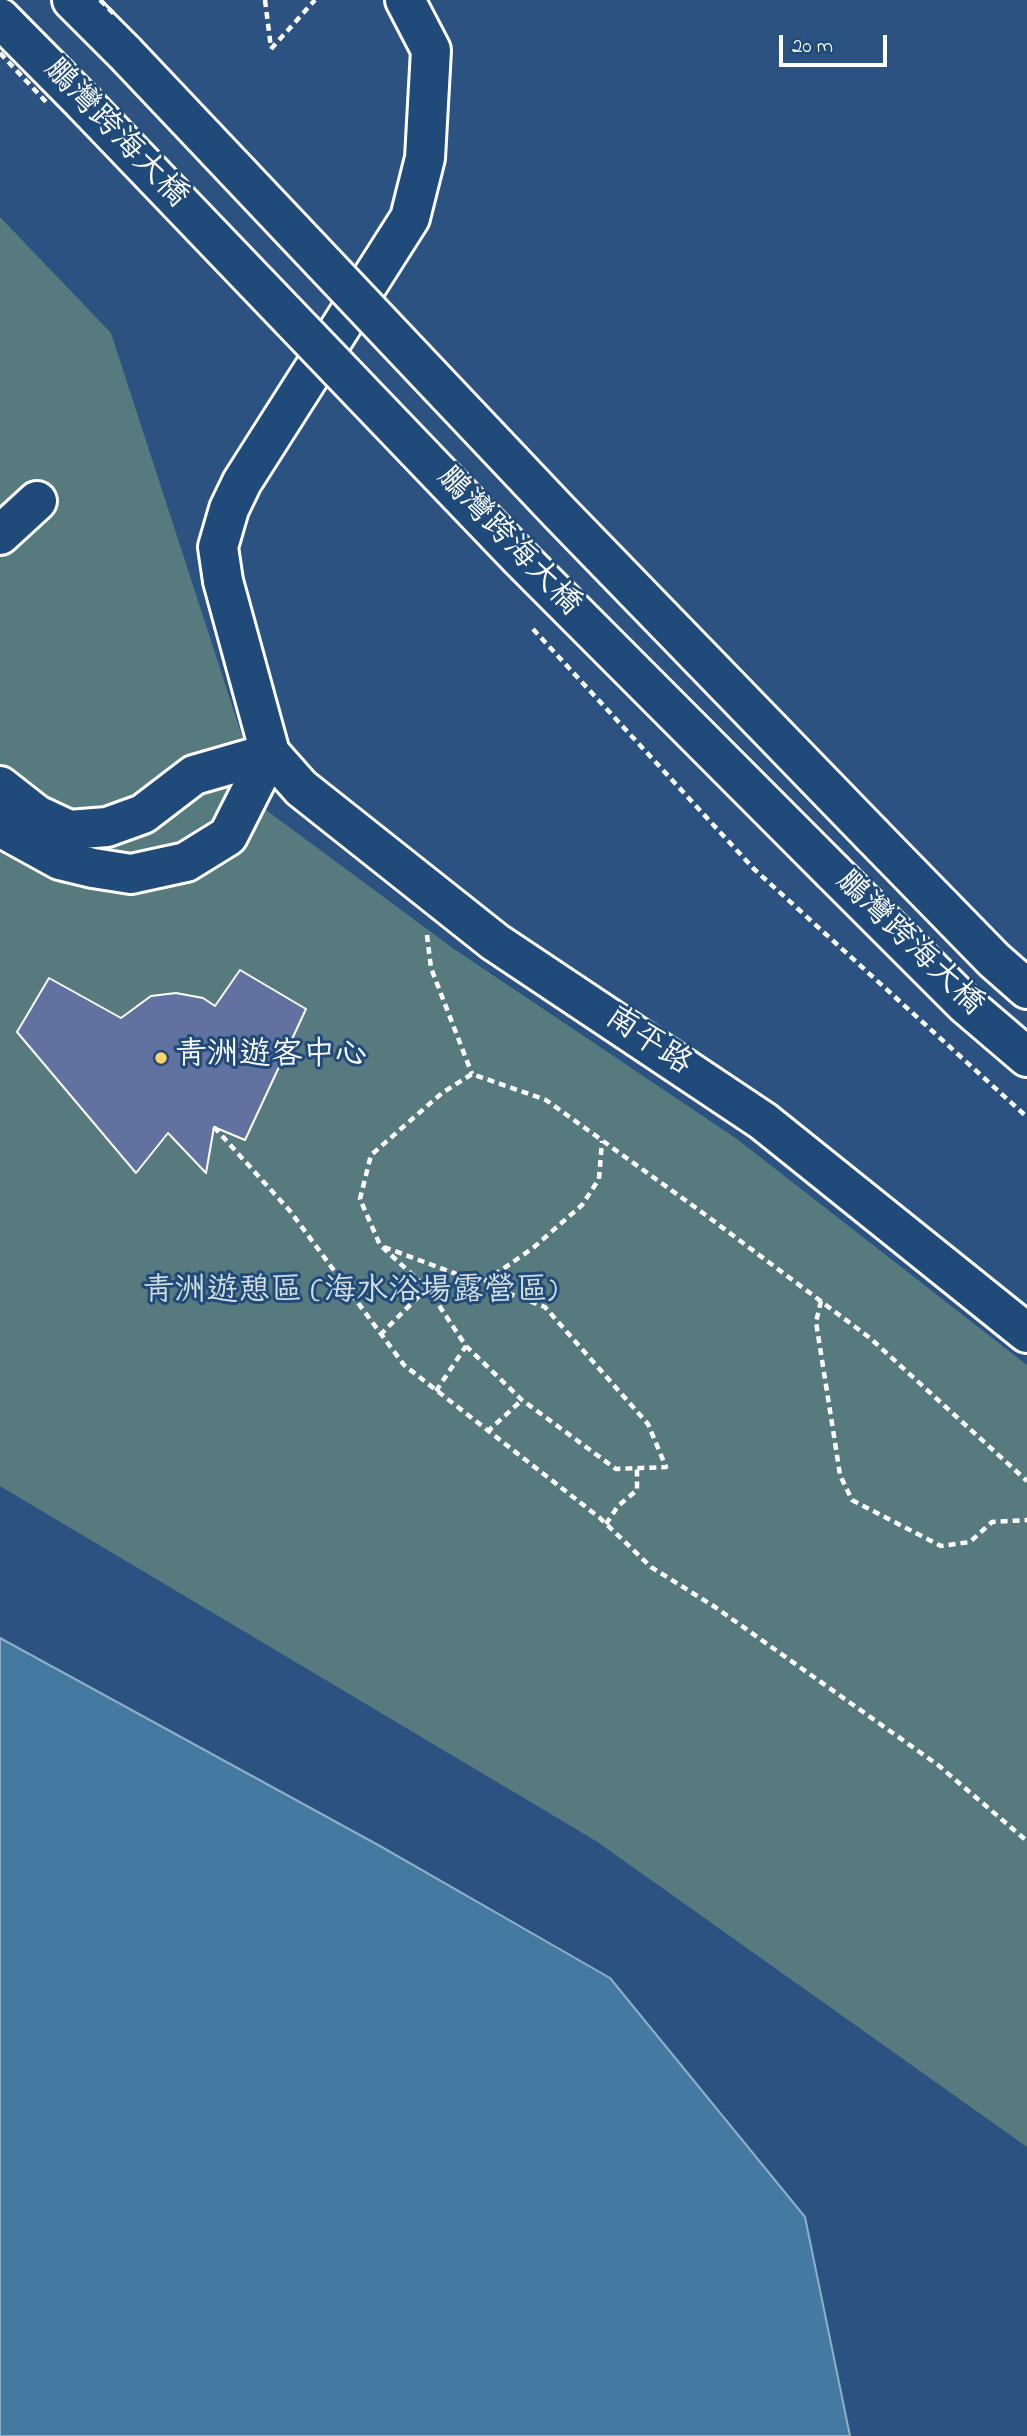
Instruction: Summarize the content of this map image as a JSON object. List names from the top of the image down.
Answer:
{
  "streets": {
    "street": ["鵬灣跨海大橋", "南平路"]
  },
  "parks": ["青洲遊憩區 (海水浴場露營區)"],
  "places": ["青洲遊客中心"],
  "scale_bar": "20 m"
}
